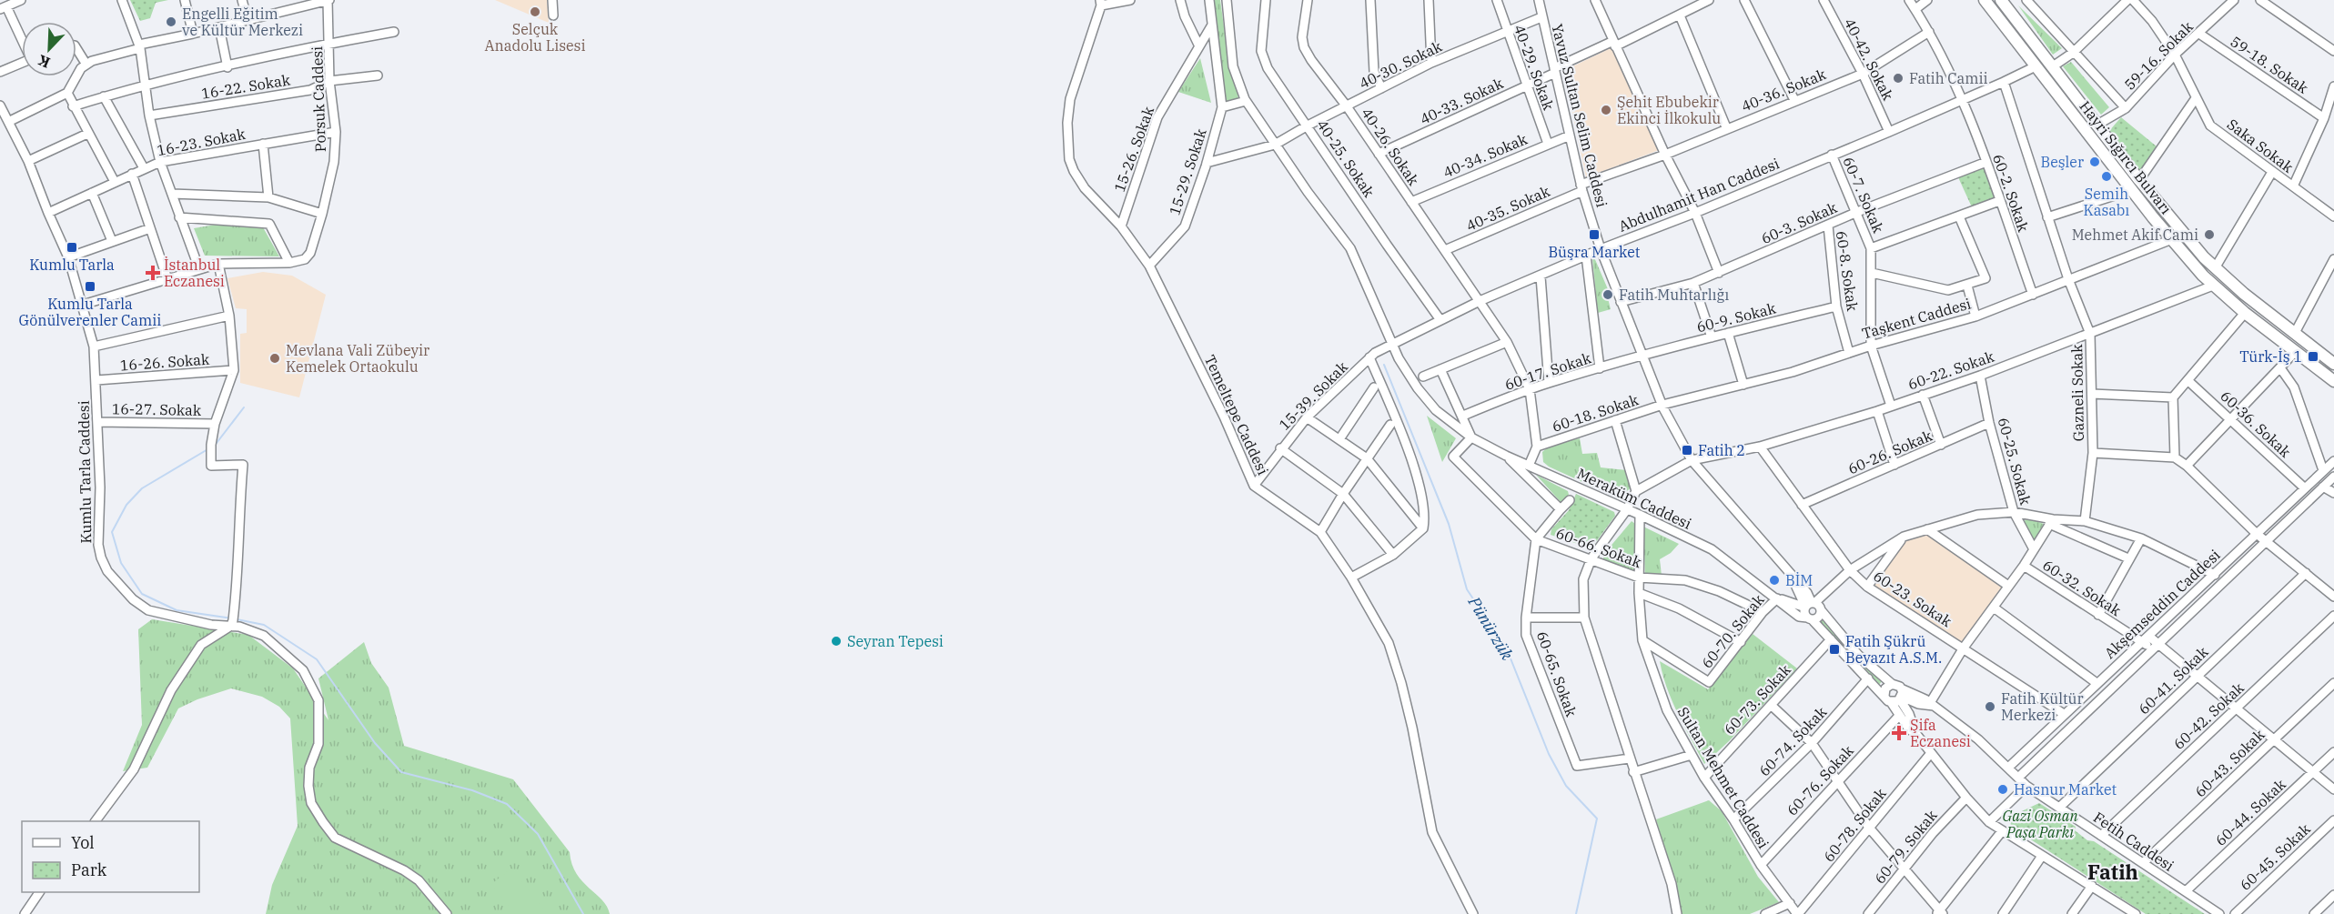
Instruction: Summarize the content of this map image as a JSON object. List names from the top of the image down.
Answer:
{
  "streets": {
    "street": [
      "59-16. Sokak",
      "40-42. Sokak",
      "40-30. Sokak",
      "59-18. Sokak",
      "40-29. Sokak",
      "16-22. Sokak",
      "40-36. Sokak",
      "Porsuk Caddesi",
      "40-33. Sokak",
      "Yavuz Sultan Selim Caddesi",
      "16-23. Sokak",
      "Saka Sokak",
      "40-26. Sokak",
      "15-26. Sokak",
      "40-34. Sokak",
      "Hayri Sığırcı Bulvarı",
      "40-25. Sokak",
      "15-29. Sokak",
      "60-2. Sokak",
      "Abdulhamit Han Caddesi",
      "60-7. Sokak",
      "40-35. Sokak",
      "60-3. Sokak",
      "60-8. Sokak",
      "60-9. Sokak",
      "Taşkent Caddesi",
      "16-26. Sokak",
      "60-22. Sokak",
      "60-17. Sokak",
      "Gazneli Sokak",
      "15-39. Sokak",
      "16-27. Sokak",
      "60-18. Sokak",
      "Temeltepe Caddesi",
      "60-36. Sokak",
      "60-26. Sokak",
      "60-25. Sokak",
      "Kumlu Tarla Caddesi",
      "Meraküm Caddesi",
      "60-66. Sokak",
      "60-32. Sokak",
      "60-23. Sokak",
      "Akşemseddin Caddesi",
      "60-70. Sokak",
      "60-65. Sokak",
      "60-41. Sokak",
      "60-73. Sokak",
      "60-42. Sokak",
      "60-74. Sokak",
      "60-43. Sokak",
      "Sultan Mehmet Caddesi",
      "60-76. Sokak",
      "60-44. Sokak",
      "60-78. Sokak",
      "Fetih Caddesi",
      "60-79. Sokak",
      "60-45. Sokak"
    ]
  },
  "crossings": [
    ["59-16. Sokak", "59-18. Sokak"],
    ["59-16. Sokak", "Saka Sokak"],
    ["59-16. Sokak", "Hayri Sığırcı Bulvarı"],
    ["40-42. Sokak", "40-36. Sokak"],
    ["40-42. Sokak", "Abdulhamit Han Caddesi"],
    ["40-30. Sokak", "40-29. Sokak"],
    ["40-30. Sokak", "Yavuz Sultan Selim Caddesi"],
    ["40-30. Sokak", "40-26. Sokak"],
    ["40-30. Sokak", "40-25. Sokak"],
    ["40-30. Sokak", "15-29. Sokak"],
    ["40-30. Sokak", "Meraküm Caddesi"],
    ["40-29. Sokak", "40-33. Sokak"],
    ["40-29. Sokak", "40-34. Sokak"],
    ["16-22. Sokak", "Porsuk Caddesi"],
    ["40-36. Sokak", "Yavuz Sultan Selim Caddesi"],
    ["40-36. Sokak", "60-2. Sokak"],
    ["40-36. Sokak", "40-35. Sokak"],
    ["Porsuk Caddesi", "16-23. Sokak"],
    ["40-33. Sokak", "Yavuz Sultan Selim Caddesi"],
    ["40-33. Sokak", "40-26. Sokak"],
    ["Yavuz Sultan Selim Caddesi", "40-34. Sokak"],
    ["Yavuz Sultan Selim Caddesi", "Abdulhamit Han Caddesi"],
    ["Yavuz Sultan Selim Caddesi", "40-35. Sokak"],
    ["Yavuz Sultan Selim Caddesi", "60-3. Sokak"],
    ["Yavuz Sultan Selim Caddesi", "60-9. Sokak"],
    ["Yavuz Sultan Selim Caddesi", "Taşkent Caddesi"],
    ["Yavuz Sultan Selim Caddesi", "60-22. Sokak"],
    ["Yavuz Sultan Selim Caddesi", "60-17. Sokak"],
    ["Yavuz Sultan Selim Caddesi", "60-18. Sokak"],
    ["Yavuz Sultan Selim Caddesi", "Meraküm Caddesi"],
    ["Yavuz Sultan Selim Caddesi", "60-70. Sokak"],
    ["16-23. Sokak", "Kumlu Tarla Caddesi"],
    ["40-26. Sokak", "40-34. Sokak"],
    ["40-26. Sokak", "Abdulhamit Han Caddesi"],
    ["40-26. Sokak", "40-35. Sokak"],
    ["40-26. Sokak", "60-17. Sokak"],
    ["40-26. Sokak", "60-18. Sokak"],
    ["15-26. Sokak", "Temeltepe Caddesi"],
    ["Hayri Sığırcı Bulvarı", "Abdulhamit Han Caddesi"],
    ["Hayri Sığırcı Bulvarı", "Taşkent Caddesi"],
    ["Hayri Sığırcı Bulvarı", "60-22. Sokak"],
    ["40-25. Sokak", "Abdulhamit Han Caddesi"],
    ["15-29. Sokak", "Temeltepe Caddesi"],
    ["60-2. Sokak", "Abdulhamit Han Caddesi"],
    ["60-2. Sokak", "60-3. Sokak"],
    ["60-2. Sokak", "Taşkent Caddesi"],
    ["Abdulhamit Han Caddesi", "60-7. Sokak"],
    ["Abdulhamit Han Caddesi", "Gazneli Sokak"],
    ["Abdulhamit Han Caddesi", "15-39. Sokak"],
    ["Abdulhamit Han Caddesi", "Meraküm Caddesi"],
    ["60-7. Sokak", "60-3. Sokak"],
    ["60-7. Sokak", "Taşkent Caddesi"],
    ["60-7. Sokak", "60-22. Sokak"],
    ["60-3. Sokak", "60-8. Sokak"],
    ["60-8. Sokak", "60-9. Sokak"],
    ["60-8. Sokak", "Taşkent Caddesi"],
    ["60-9. Sokak", "60-17. Sokak"],
    ["Taşkent Caddesi", "Gazneli Sokak"],
    ["Taşkent Caddesi", "60-18. Sokak"],
    ["16-26. Sokak", "Kumlu Tarla Caddesi"],
    ["60-22. Sokak", "Gazneli Sokak"],
    ["60-22. Sokak", "60-25. Sokak"],
    ["60-22. Sokak", "60-23. Sokak"],
    ["15-39. Sokak", "Temeltepe Caddesi"],
    ["16-27. Sokak", "Kumlu Tarla Caddesi"],
    ["60-36. Sokak", "Akşemseddin Caddesi"],
    ["60-26. Sokak", "60-25. Sokak"],
    ["60-26. Sokak", "60-23. Sokak"],
    ["Meraküm Caddesi", "60-66. Sokak"],
    ["Meraküm Caddesi", "60-70. Sokak"],
    ["Meraküm Caddesi", "60-73. Sokak"],
    ["Meraküm Caddesi", "60-74. Sokak"],
    ["Meraküm Caddesi", "Sultan Mehmet Caddesi"],
    ["Meraküm Caddesi", "60-76. Sokak"],
    ["60-66. Sokak", "60-70. Sokak"],
    ["60-66. Sokak", "60-65. Sokak"],
    ["60-66. Sokak", "Sultan Mehmet Caddesi"],
    ["60-32. Sokak", "Akşemseddin Caddesi"],
    ["60-32. Sokak", "60-41. Sokak"],
    ["60-32. Sokak", "60-42. Sokak"],
    ["60-32. Sokak", "60-43. Sokak"],
    ["60-32. Sokak", "60-44. Sokak"],
    ["60-23. Sokak", "Akşemseddin Caddesi"],
    ["Akşemseddin Caddesi", "Fetih Caddesi"],
    ["60-70. Sokak", "Sultan Mehmet Caddesi"],
    ["60-41. Sokak", "Fetih Caddesi"],
    ["60-73. Sokak", "Sultan Mehmet Caddesi"],
    ["60-42. Sokak", "Fetih Caddesi"],
    ["60-74. Sokak", "Sultan Mehmet Caddesi"],
    ["60-43. Sokak", "Fetih Caddesi"],
    ["Sultan Mehmet Caddesi", "60-76. Sokak"],
    ["Sultan Mehmet Caddesi", "60-78. Sokak"],
    ["60-44. Sokak", "Fetih Caddesi"]
  ],
  "districts": ["Fatih"],
  "water": ["Pünürzük"],
  "parks": ["Gazi Osman Paşa Parkı"],
  "places": {
    "other": [
      "Selçuk Anadolu Lisesi",
      "Engelli Eğitim ve Kültür Merkezi",
      "Fatih Camii",
      "Şehit Ebubekir Ekinci İlkokulu",
      "Beşler",
      "Semih Kasabı",
      "Mehmet Akif Cami",
      "Fatih Muhtarlığı",
      "Mevlana Vali Zübeyir Kemelek Ortaokulu",
      "BİM",
      "Seyran Tepesi",
      "Fatih Kültür Merkezi",
      "Hasnur Market"
    ],
    "transit": [
      "Büşra Market",
      "Kumlu Tarla",
      "Kumlu Tarla Gönülverenler Camii",
      "Türk-İş 1",
      "Fatih 2",
      "Fatih Şükrü Beyazıt A.S.M."
    ],
    "health": ["İstanbul Eczanesi", "Şifa Eczanesi"]
  },
  "legend": ["Yol", "Park"],
  "north": "bottom left"
}
